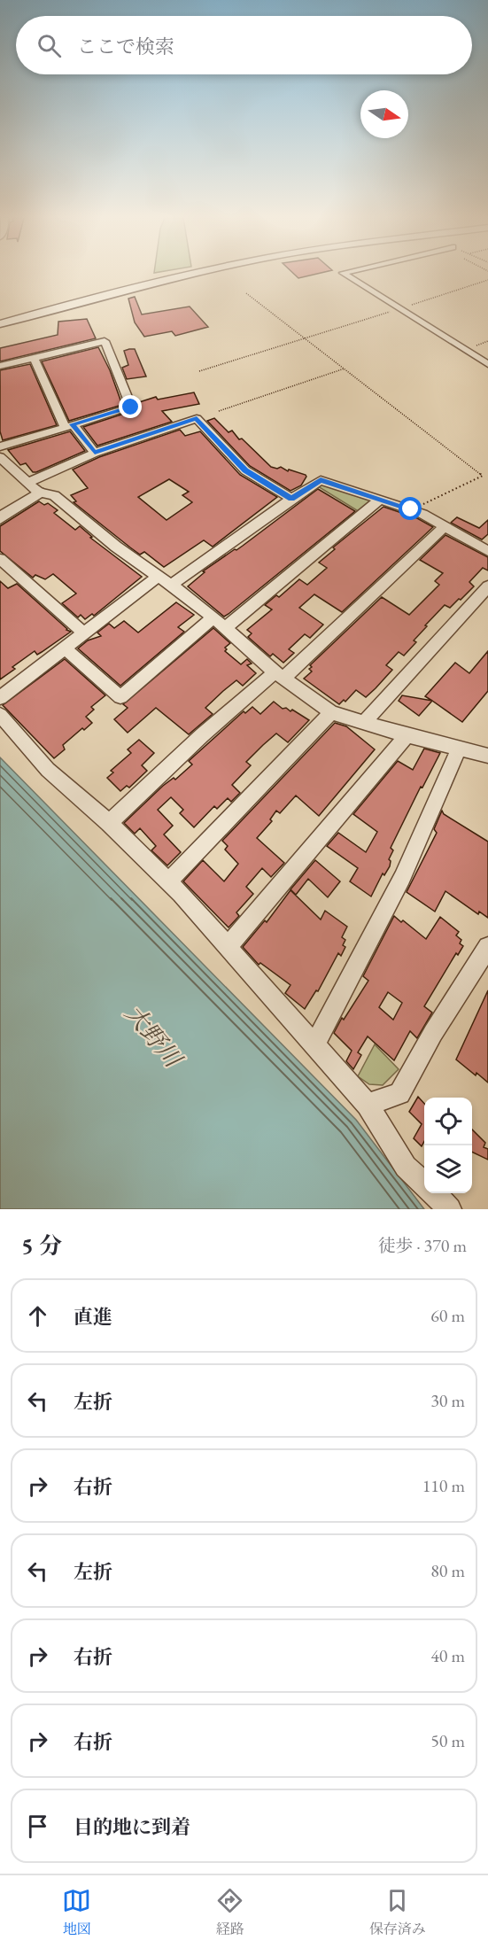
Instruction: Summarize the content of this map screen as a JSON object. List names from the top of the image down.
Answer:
{
  "water": ["大野川"],
  "north": "right",
  "page": {
    "search": "ここで検索",
    "heading": ["5 分", "徒歩 · 370 m"],
    "list": [
      ["直進", "60 m"],
      ["左折", "30 m"],
      ["右折", "110 m"],
      ["左折", "80 m"],
      ["右折", "40 m"],
      ["右折", "50 m"],
      "目的地に到着"
    ],
    "nav": ["地図", "経路", "保存済み"]
  }
}
